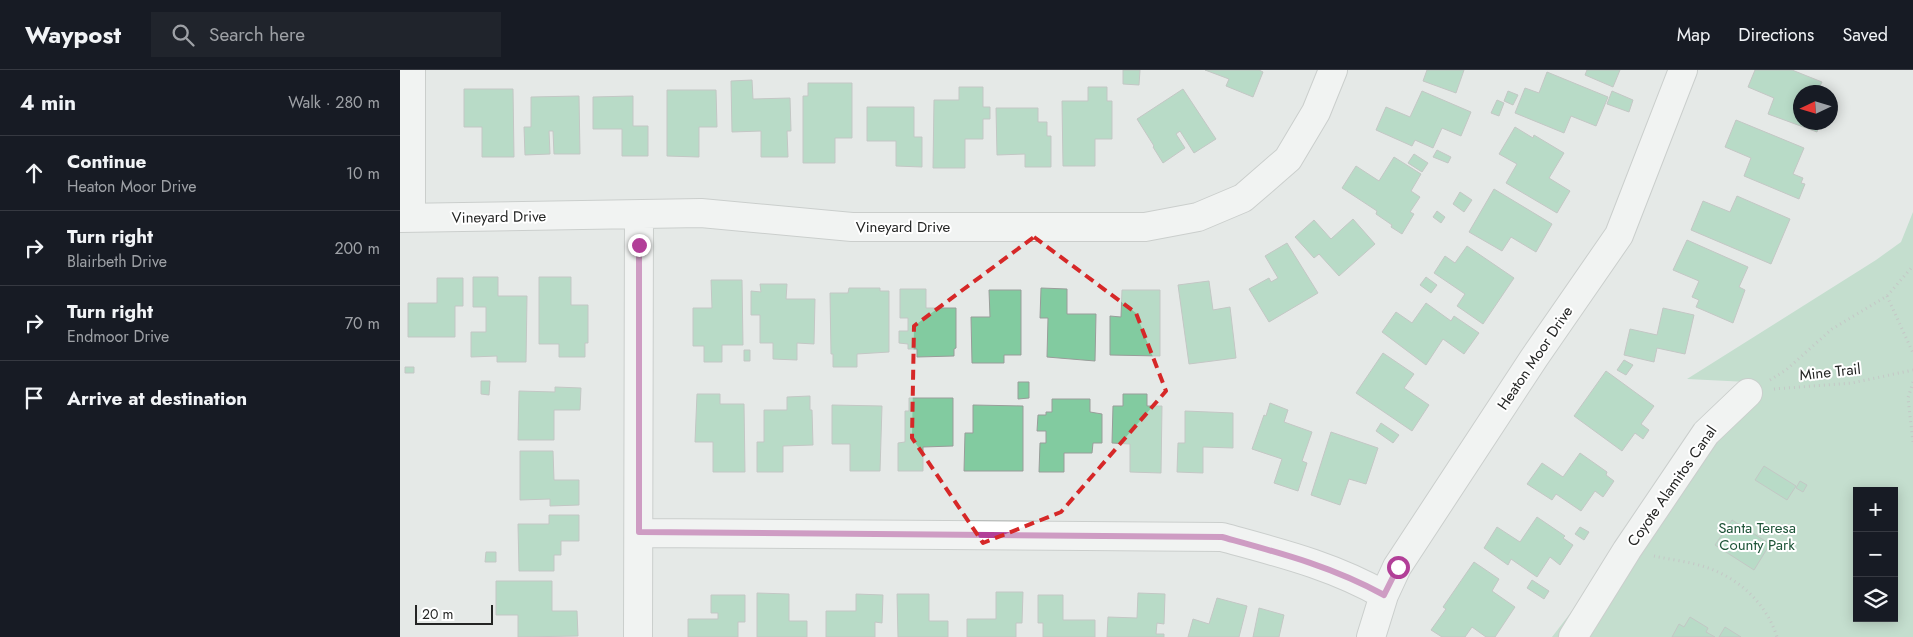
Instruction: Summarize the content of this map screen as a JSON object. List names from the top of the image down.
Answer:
{
  "streets": {
    "street": ["Vineyard Drive", "Heaton Moor Drive", "Coyote Alamitos Canal"],
    "path": ["Mine Trail"]
  },
  "crossings": [
    ["Mine Trail", "Coyote Alamitos Canal"]
  ],
  "parks": ["Santa Teresa County Park"],
  "scale_bar": "20 m",
  "north": "left",
  "page": {
    "header": "Waypost",
    "search": "Search here",
    "nav": ["Map", "Directions", "Saved"],
    "heading": ["4 min", "Walk · 280 m"],
    "list": [
      ["Continue", "Heaton Moor Drive", "10 m"],
      ["Turn right", "Blairbeth Drive", "200 m"],
      ["Turn right", "Endmoor Drive", "70 m"],
      "Arrive at destination"
    ],
    "map_buttons": ["+", "−"],
    "scale": "20 m"
  }
}
